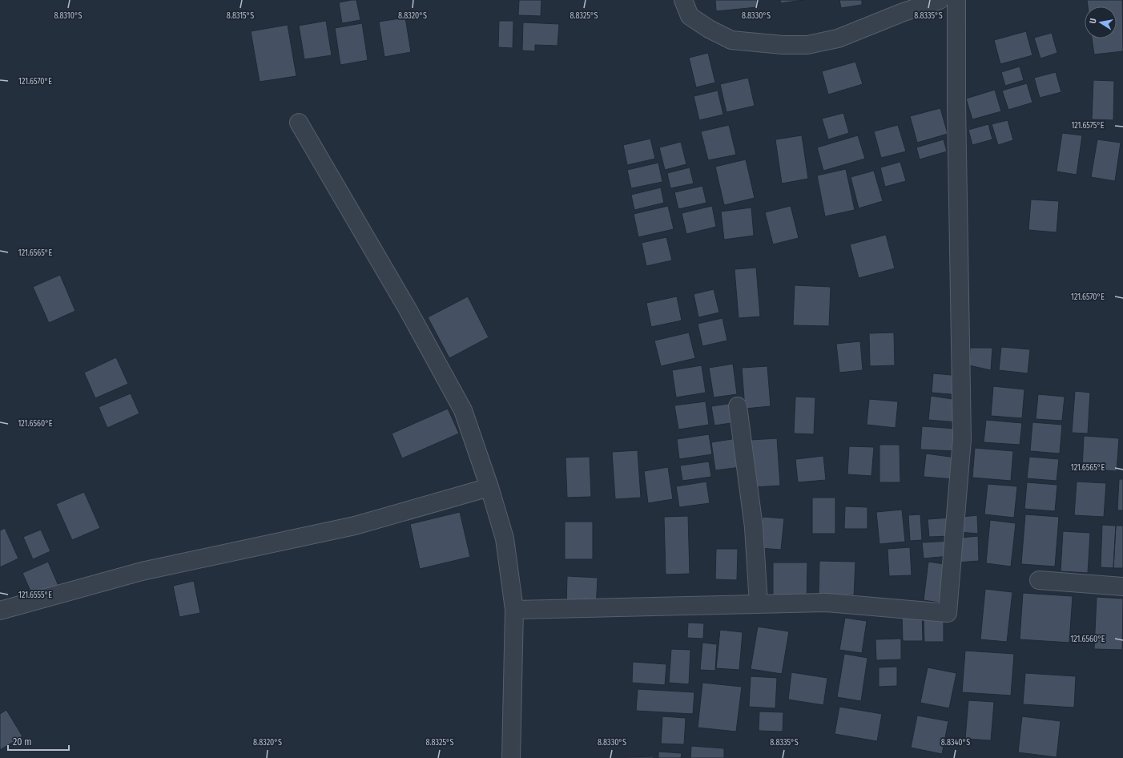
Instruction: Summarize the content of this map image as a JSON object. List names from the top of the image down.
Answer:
{
  "scale_bar": "20 m",
  "north": "left",
  "coordinates": [
    "8.8310°S",
    "8.8315°S",
    "8.8320°S",
    "8.8325°S",
    "8.8330°S",
    "8.8335°S",
    "121.6570°E",
    "121.6575°E",
    "121.6565°E",
    "121.6560°E",
    "121.6555°E",
    "8.8340°S"
  ]
}
